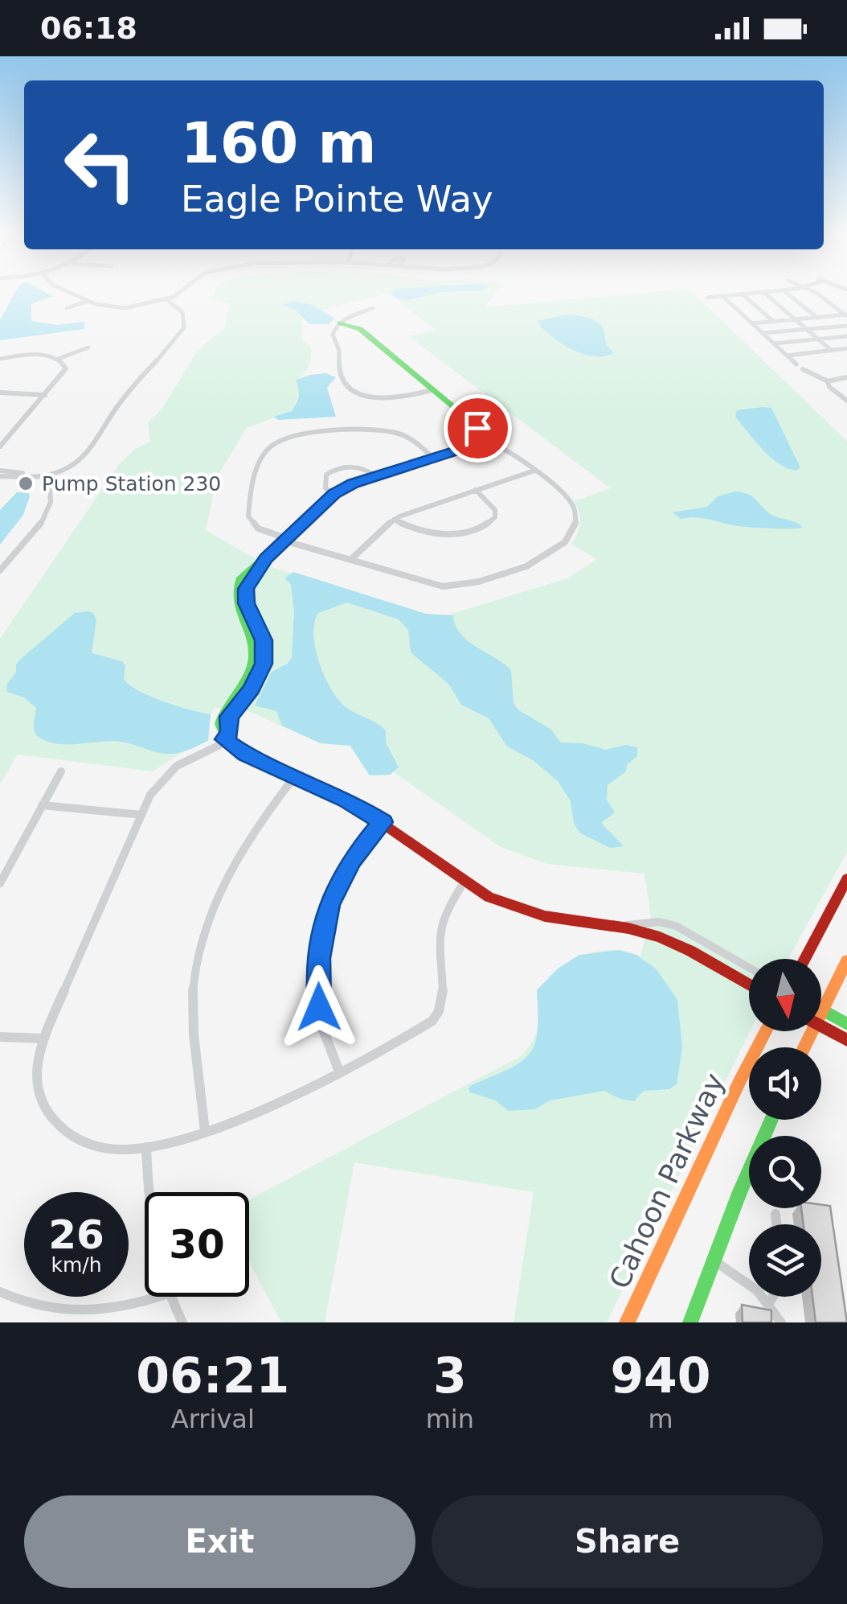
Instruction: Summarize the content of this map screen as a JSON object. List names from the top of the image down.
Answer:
{
  "streets": {
    "street": ["Cahoon Parkway"]
  },
  "places": ["Pump Station 230"],
  "north": "bottom",
  "page": {
    "status": "06:18",
    "turn": ["160 m", "Eagle Pointe Way"],
    "speed": "26 km/h",
    "limit": "30",
    "eta": [
      "06:21",
      "Arrival",
      "3",
      "min",
      "940",
      "m"
    ],
    "buttons": ["Exit", "Share"]
  }
}
